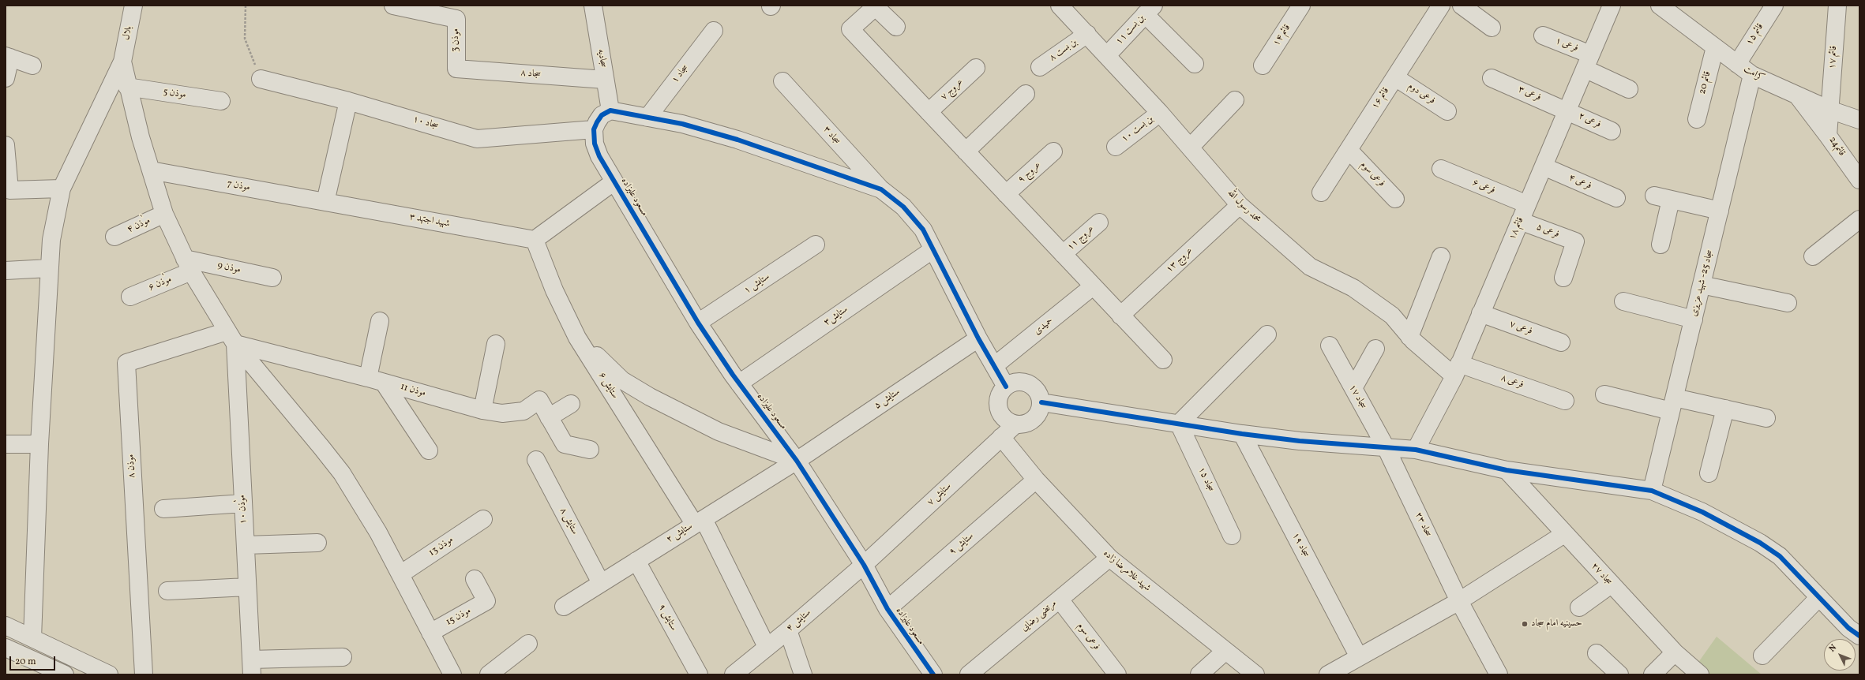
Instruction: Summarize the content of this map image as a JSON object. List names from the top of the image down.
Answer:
{
  "streets": {
    "street": [
      "بن بست ۱۱",
      "بلال",
      "قائم ۱۵",
      "قائم ۱۴",
      "موذن 3",
      "فرعی ۱",
      "بن بست ۸",
      "قائم ۱۷",
      "سجادیه",
      "سجاد ۸",
      "سجاد ۱",
      "کرامت",
      "قائم 20",
      "عروج ۷",
      "موذن 5",
      "فرعی دوم",
      "فرعی ۳",
      "قائم ۱۶",
      "فرعی ۲",
      "سجاد ۱۰",
      "بن بست ۱۰",
      "سجاد ۳",
      "قائم24",
      "عروج ۹",
      "فرعی سوم",
      "فرعی ۴",
      "موذن 7",
      "فرعی ۶",
      "مسعود علیزاده",
      "محمد رسول الله",
      "شهید اجتهد ۳",
      "موٰذن ۴",
      "قائم ۱۸",
      "فرعی ۵",
      "عروج ۱۱",
      "عروج ۱۳",
      "موذن 9",
      "سجاد 25- شهید عزیزی",
      "موٰذن ۶",
      "ستایش ۱",
      "ستایش۳",
      "حمیدی",
      "فرعی ۷",
      "فرعی ۸",
      "ستایش ۶",
      "موذن 11",
      "سجاد ۱۷",
      "ستایش ۵",
      "موذن ۸",
      "سجاد ۱۵",
      "ستایش ۷",
      "موٰذن ۱۰",
      "ستایش ۸",
      "سحاد ۲۳",
      "ستایش ۲",
      "ستایش ۹",
      "سجاد ۱۹",
      "موذن 13",
      "شهید غلامرضا زاده",
      "سجاد ۲۷",
      "مرتضی رضایی",
      "موذن 15",
      "ستایش ۴"
    ]
  },
  "crossings": [
    ["بن بست ۱۱", "محمد رسول الله"],
    ["قائم ۱۵", "کرامت"],
    ["موذن 3", "سجاد ۸"],
    ["فرعی ۱", "قائم ۱۸"],
    ["بن بست ۸", "محمد رسول الله"],
    ["قائم ۱۷", "کرامت"],
    ["قائم ۱۷", "قائم24"],
    ["سجادیه", "سجاد ۸"],
    ["کرامت", "قائم 20"],
    ["کرامت", "قائم24"],
    ["کرامت", "سجاد 25- شهید عزیزی"],
    ["فرعی دوم", "قائم ۱۶"],
    ["فرعی ۳", "فرعی ۲"],
    ["فرعی ۳", "قائم ۱۸"],
    ["قائم ۱۶", "فرعی سوم"],
    ["فرعی ۲", "قائم ۱۸"],
    ["سجاد ۱۰", "مسعود علیزاده"],
    ["بن بست ۱۰", "محمد رسول الله"],
    ["فرعی سوم", "مرتضی رضایی"],
    ["فرعی ۴", "قائم ۱۸"],
    ["موذن 7", "شهید اجتهد ۳"],
    ["فرعی ۶", "قائم ۱۸"],
    ["مسعود علیزاده", "ستایش ۱"],
    ["مسعود علیزاده", "ستایش۳"],
    ["مسعود علیزاده", "ستایش ۵"],
    ["مسعود علیزاده", "ستایش ۷"],
    ["مسعود علیزاده", "ستایش ۲"],
    ["مسعود علیزاده", "ستایش ۹"],
    ["مسعود علیزاده", "ستایش ۴"],
    ["محمد رسول الله", "قائم ۱۸"],
    ["محمد رسول الله", "عروج ۱۳"],
    ["محمد رسول الله", "فرعی ۸"],
    ["شهید اجتهد ۳", "ستایش ۶"],
    ["قائم ۱۸", "فرعی ۵"],
    ["قائم ۱۸", "فرعی ۷"],
    ["قائم ۱۸", "فرعی ۸"],
    ["موذن 9", "موٰذن ۶"],
    ["ستایش ۶", "ستایش ۲"],
    ["موذن 11", "موذن ۸"],
    ["موذن 11", "موٰذن ۱۰"],
    ["سجاد ۱۷", "سحاد ۲۳"],
    ["ستایش ۵", "ستایش ۲"],
    ["موذن ۸", "موٰذن ۱۰"],
    ["ستایش ۷", "شهید غلامرضا زاده"],
    ["ستایش ۷", "ستایش ۴"],
    ["ستایش ۸", "ستایش ۲"],
    ["ستایش ۲", "ستایش ۹"],
    ["ستایش ۹", "شهید غلامرضا زاده"],
    ["شهید غلامرضا زاده", "مرتضی رضایی"]
  ],
  "places": ["حسینیه امام سجاد"],
  "scale_bar": "20 m",
  "north": "top left"
}
